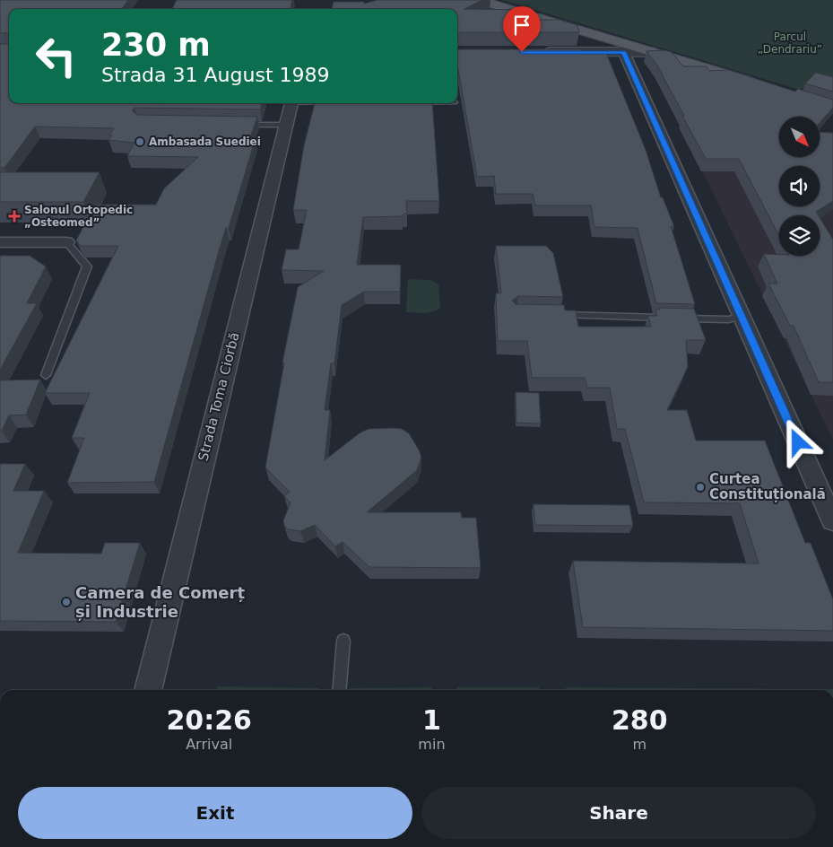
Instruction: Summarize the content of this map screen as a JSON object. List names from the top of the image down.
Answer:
{
  "streets": {
    "street": ["Strada Toma Ciorbă"]
  },
  "parks": ["Parcul „Dendrariu”"],
  "places": {
    "other": ["Ambasada Suediei", "Curtea Constituțională", "Camera de Comerț și Industrie"],
    "health": ["Salonul Ortopedic „Osteomed”"]
  },
  "north": "bottom right",
  "page": {
    "turn": ["230 m", "Strada 31 August 1989"],
    "eta": [
      "20:26",
      "Arrival",
      "1",
      "min",
      "280",
      "m"
    ],
    "buttons": ["Exit", "Share"]
  }
}
